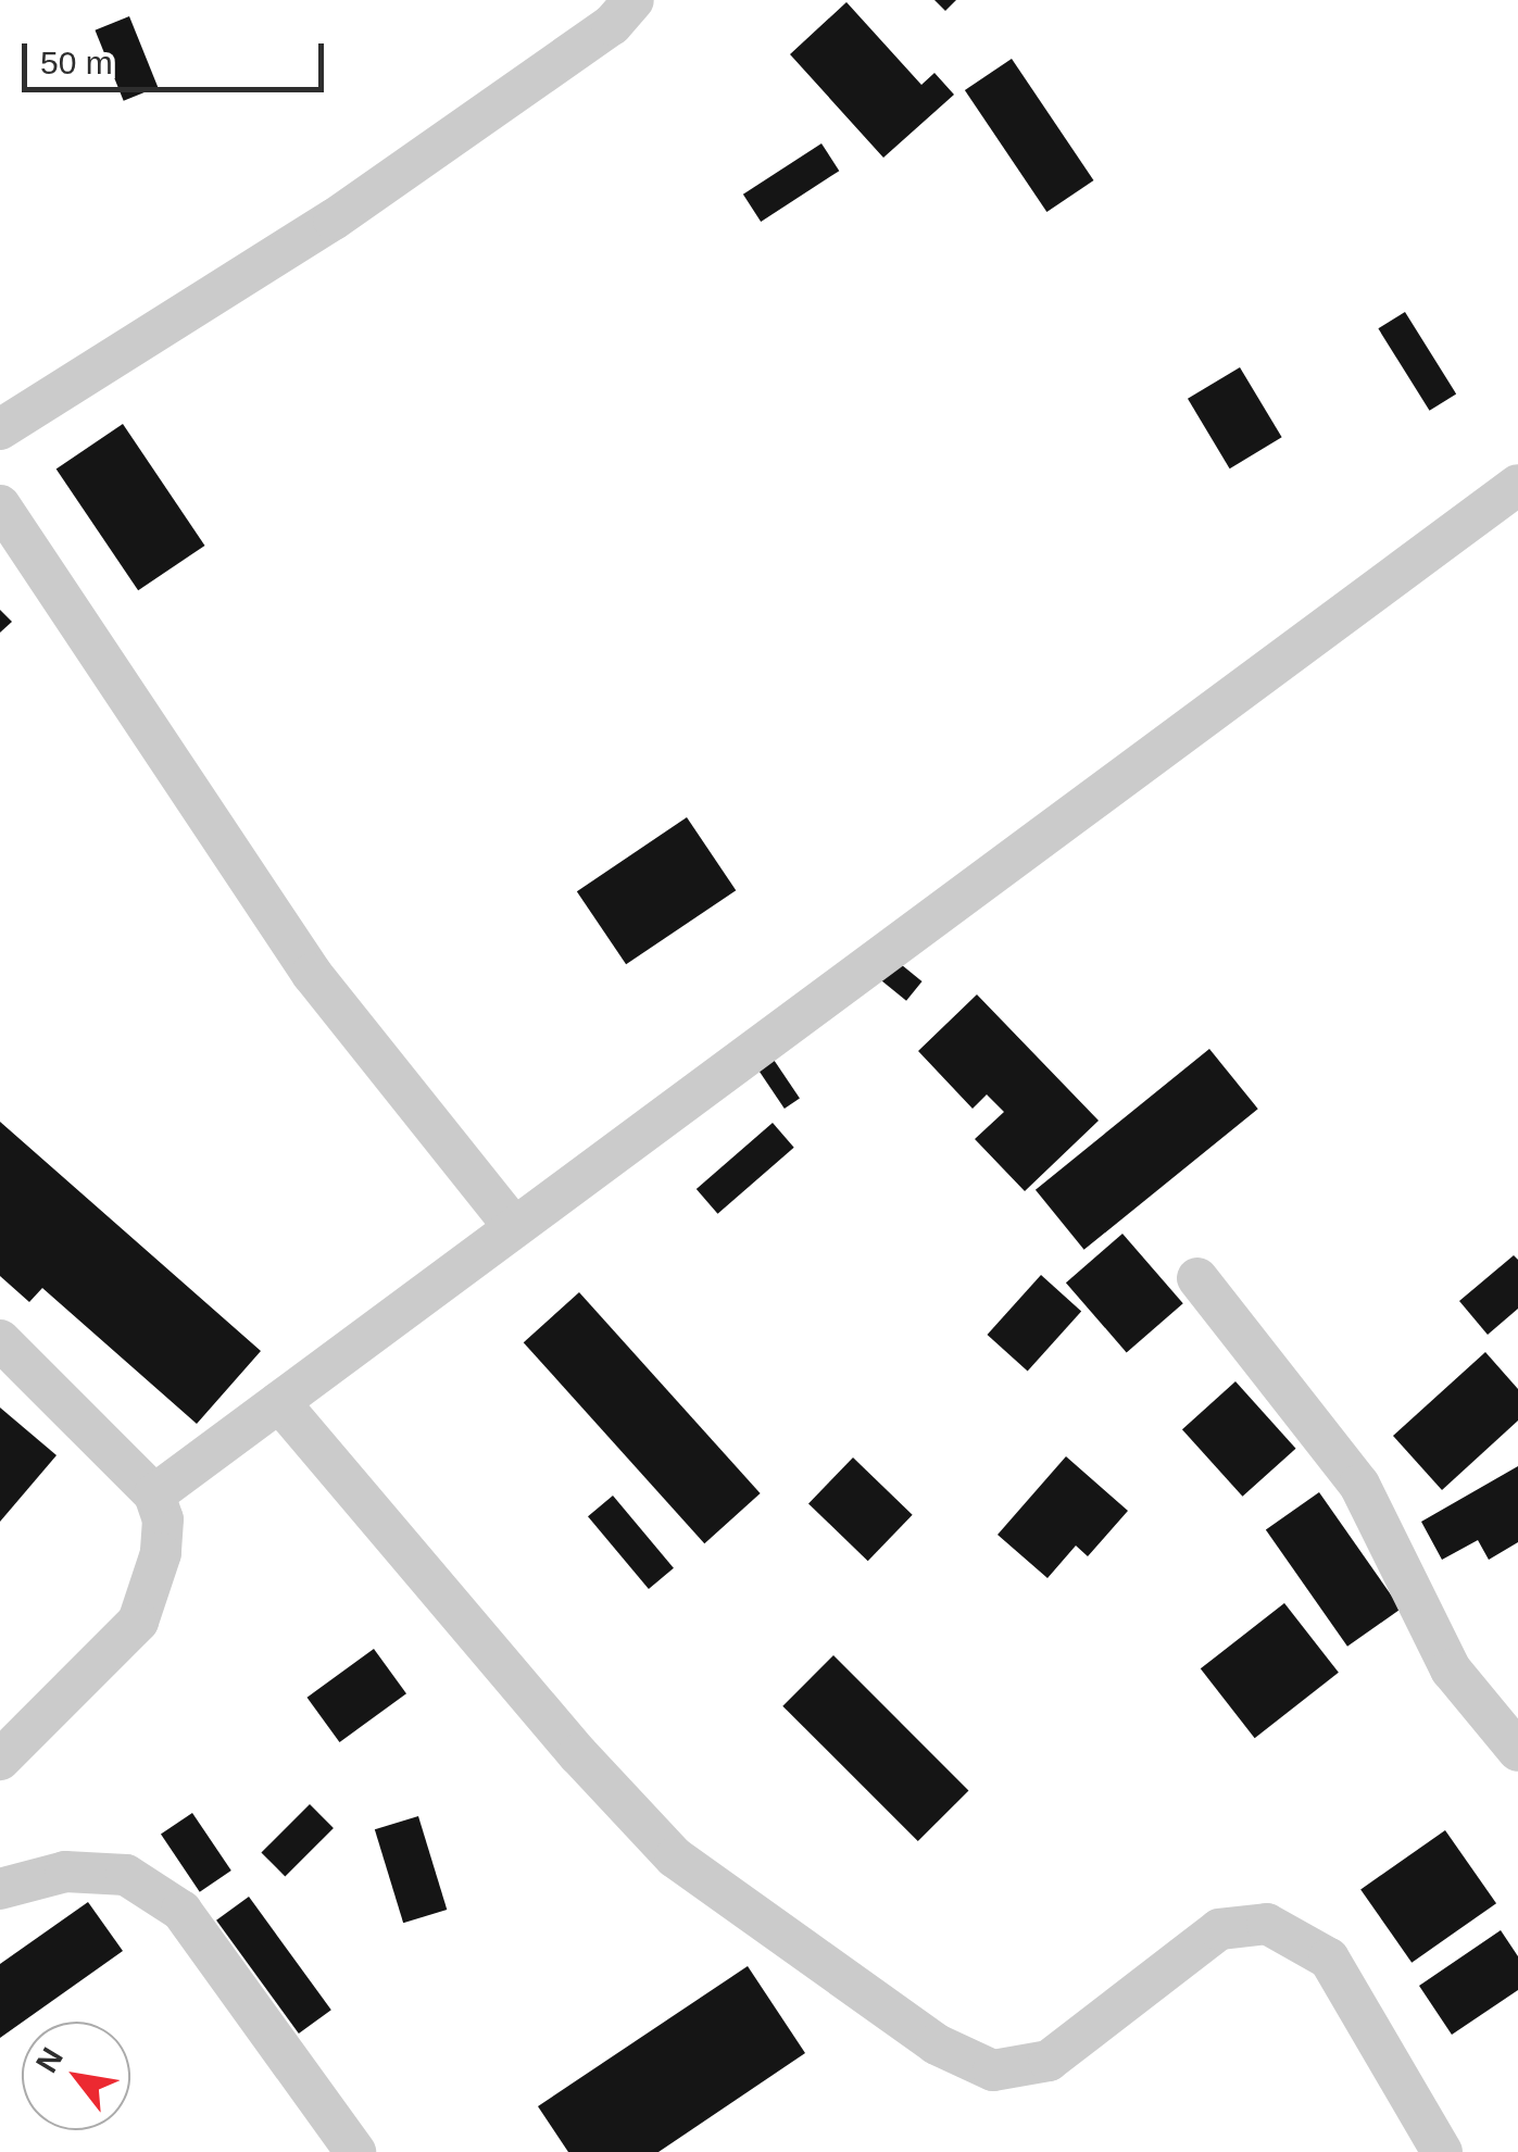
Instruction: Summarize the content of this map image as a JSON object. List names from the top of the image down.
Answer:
{
  "scale_bar": "50 m",
  "north": "top left"
}
